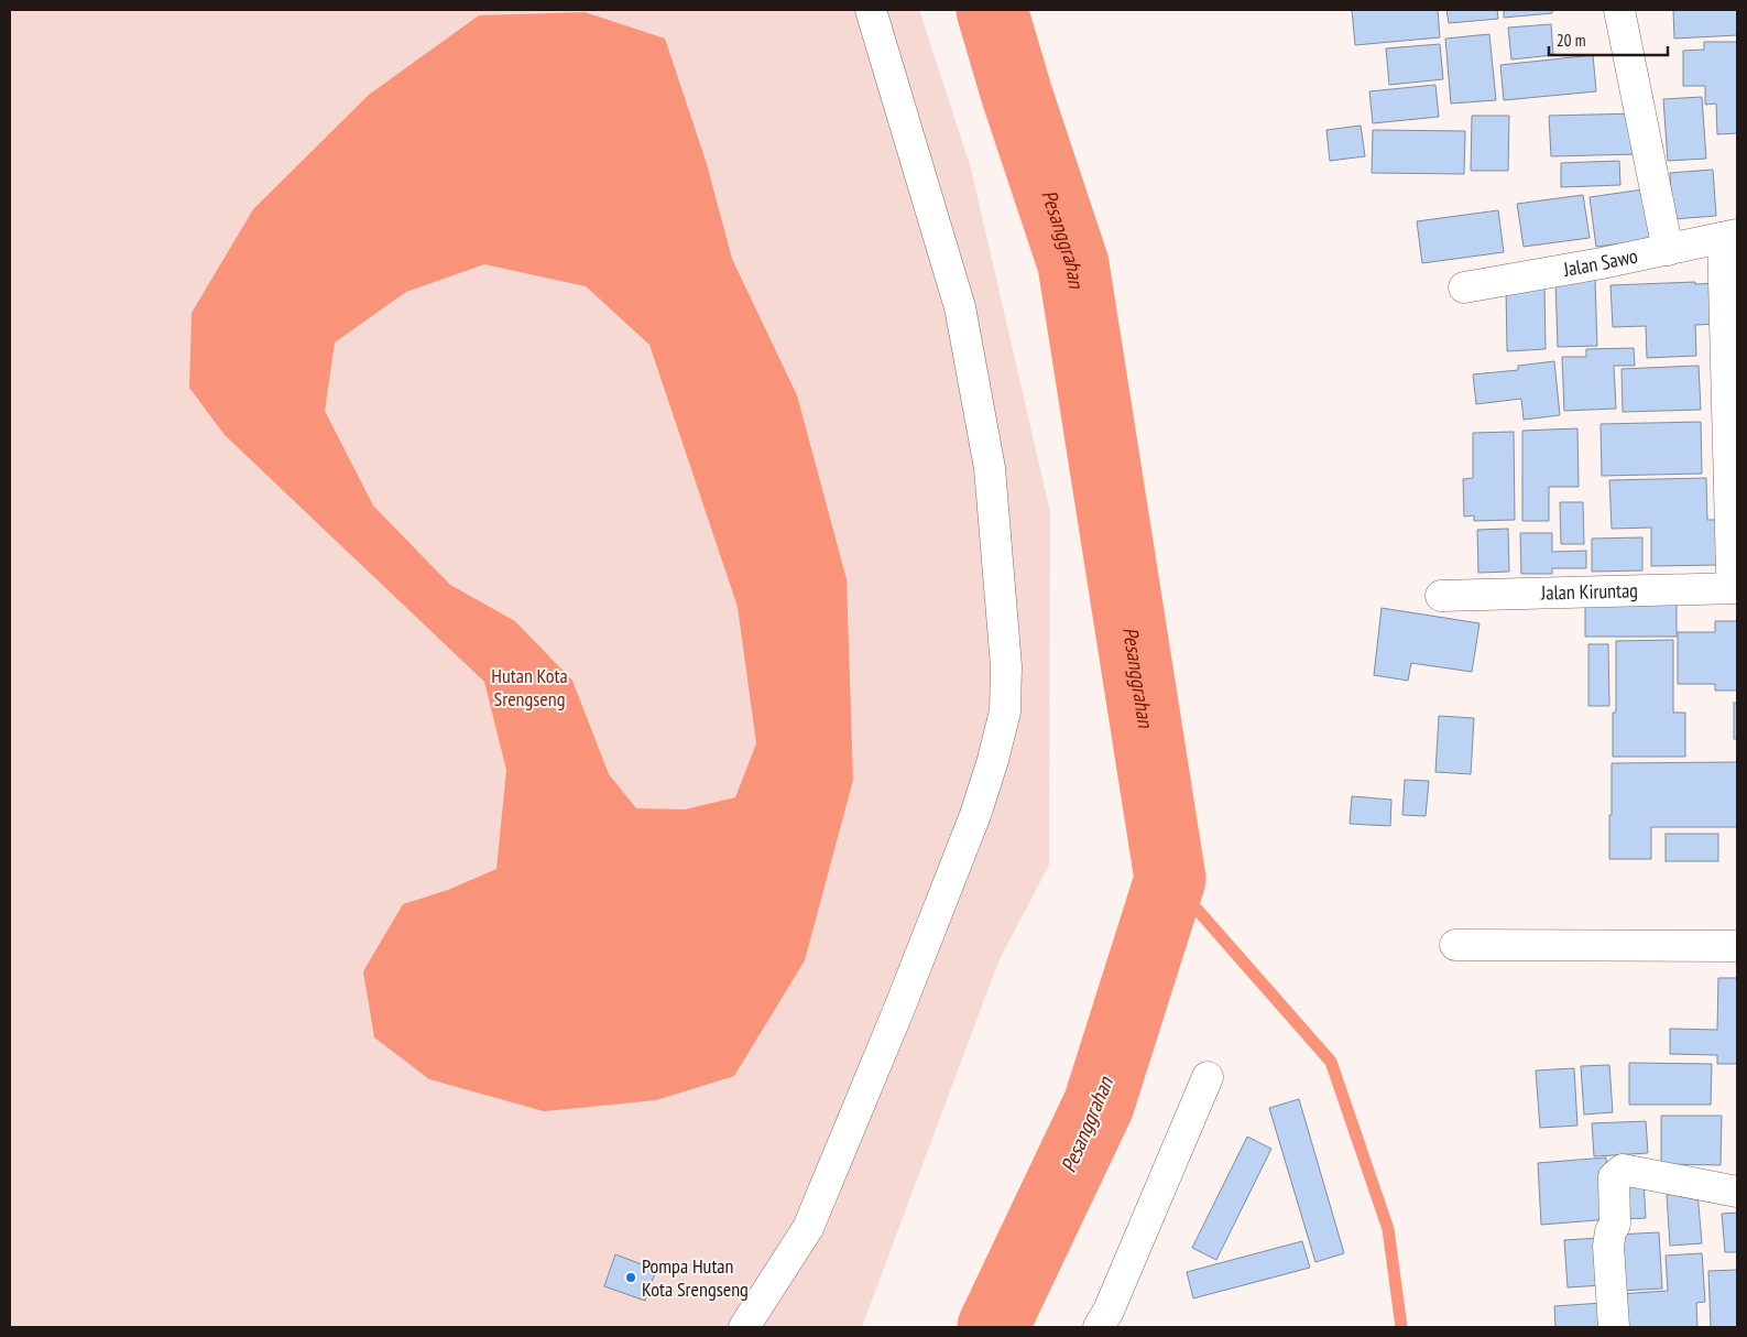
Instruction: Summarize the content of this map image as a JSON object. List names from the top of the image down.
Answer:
{
  "streets": {
    "street": ["Jalan Sawo", "Jalan Kiruntag"]
  },
  "water": ["Pesanggrahan"],
  "parks": ["Hutan Kota Srengseng"],
  "places": ["Pompa Hutan Kota Srengseng"],
  "scale_bar": "20 m"
}
